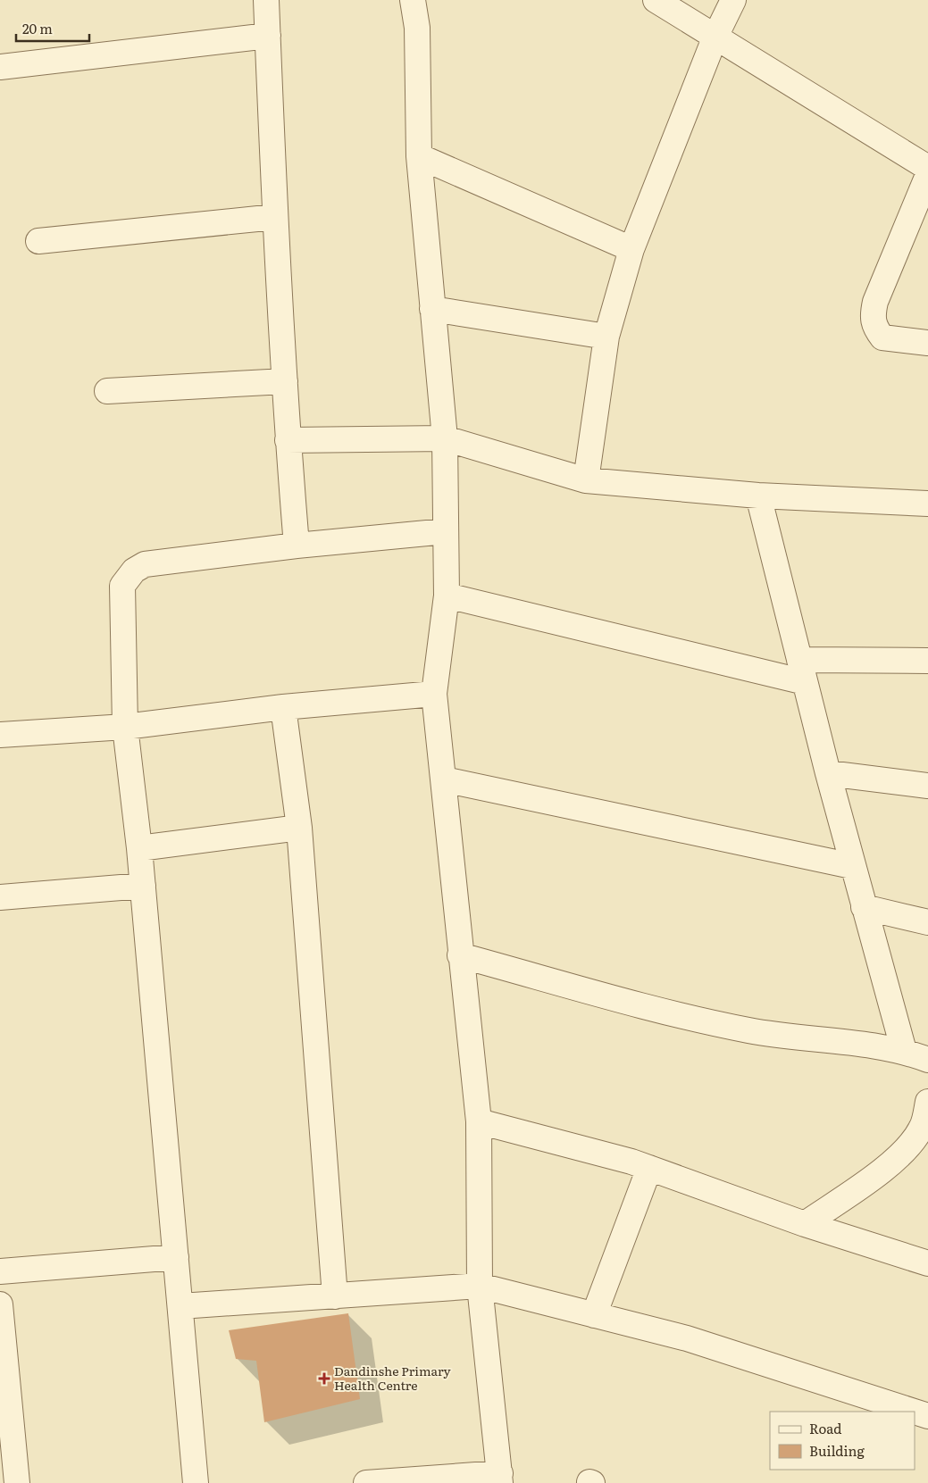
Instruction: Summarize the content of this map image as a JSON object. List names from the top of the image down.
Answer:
{
  "places": {
    "health": ["Dandinshe Primary Health Centre"]
  },
  "legend": ["Road", "Building"],
  "scale_bar": "20 m"
}
